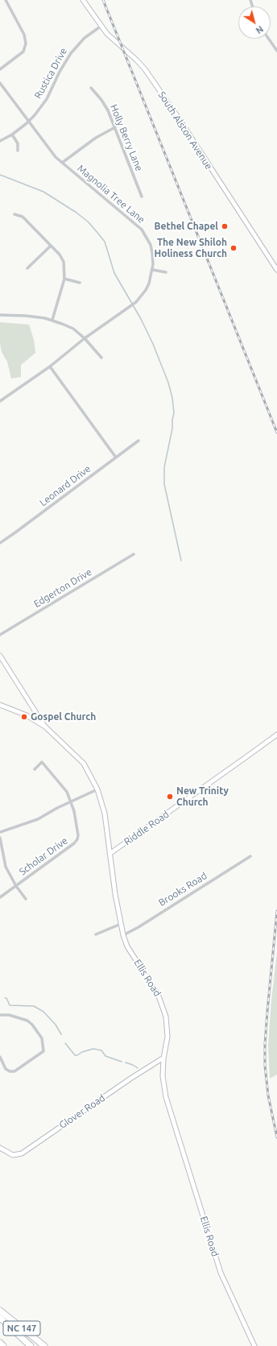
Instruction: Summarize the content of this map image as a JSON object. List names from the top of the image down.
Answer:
{
  "streets": {
    "highway": ["NC 147"],
    "main road": [
      "South Alston Avenue",
      "Riddle Road",
      "Ellis Road",
      "Glover Road"
    ],
    "street": [
      "Rustica Drive",
      "Holly Berry Lane",
      "Magnolia Tree Lane",
      "Leonard Drive",
      "Edgerton Drive",
      "Scholar Drive",
      "Brooks Road"
    ]
  },
  "crossings": [
    ["Rustica Drive", "South Alston Avenue"],
    ["Rustica Drive", "Magnolia Tree Lane"],
    ["Riddle Road", "Ellis Road"],
    ["Brooks Road", "Ellis Road"],
    ["Ellis Road", "Glover Road"]
  ],
  "places": [
    "Bethel Chapel",
    "The New Shiloh Holiness Church",
    "Gospel Church",
    "New Trinity Church"
  ],
  "north": "bottom right"
}
